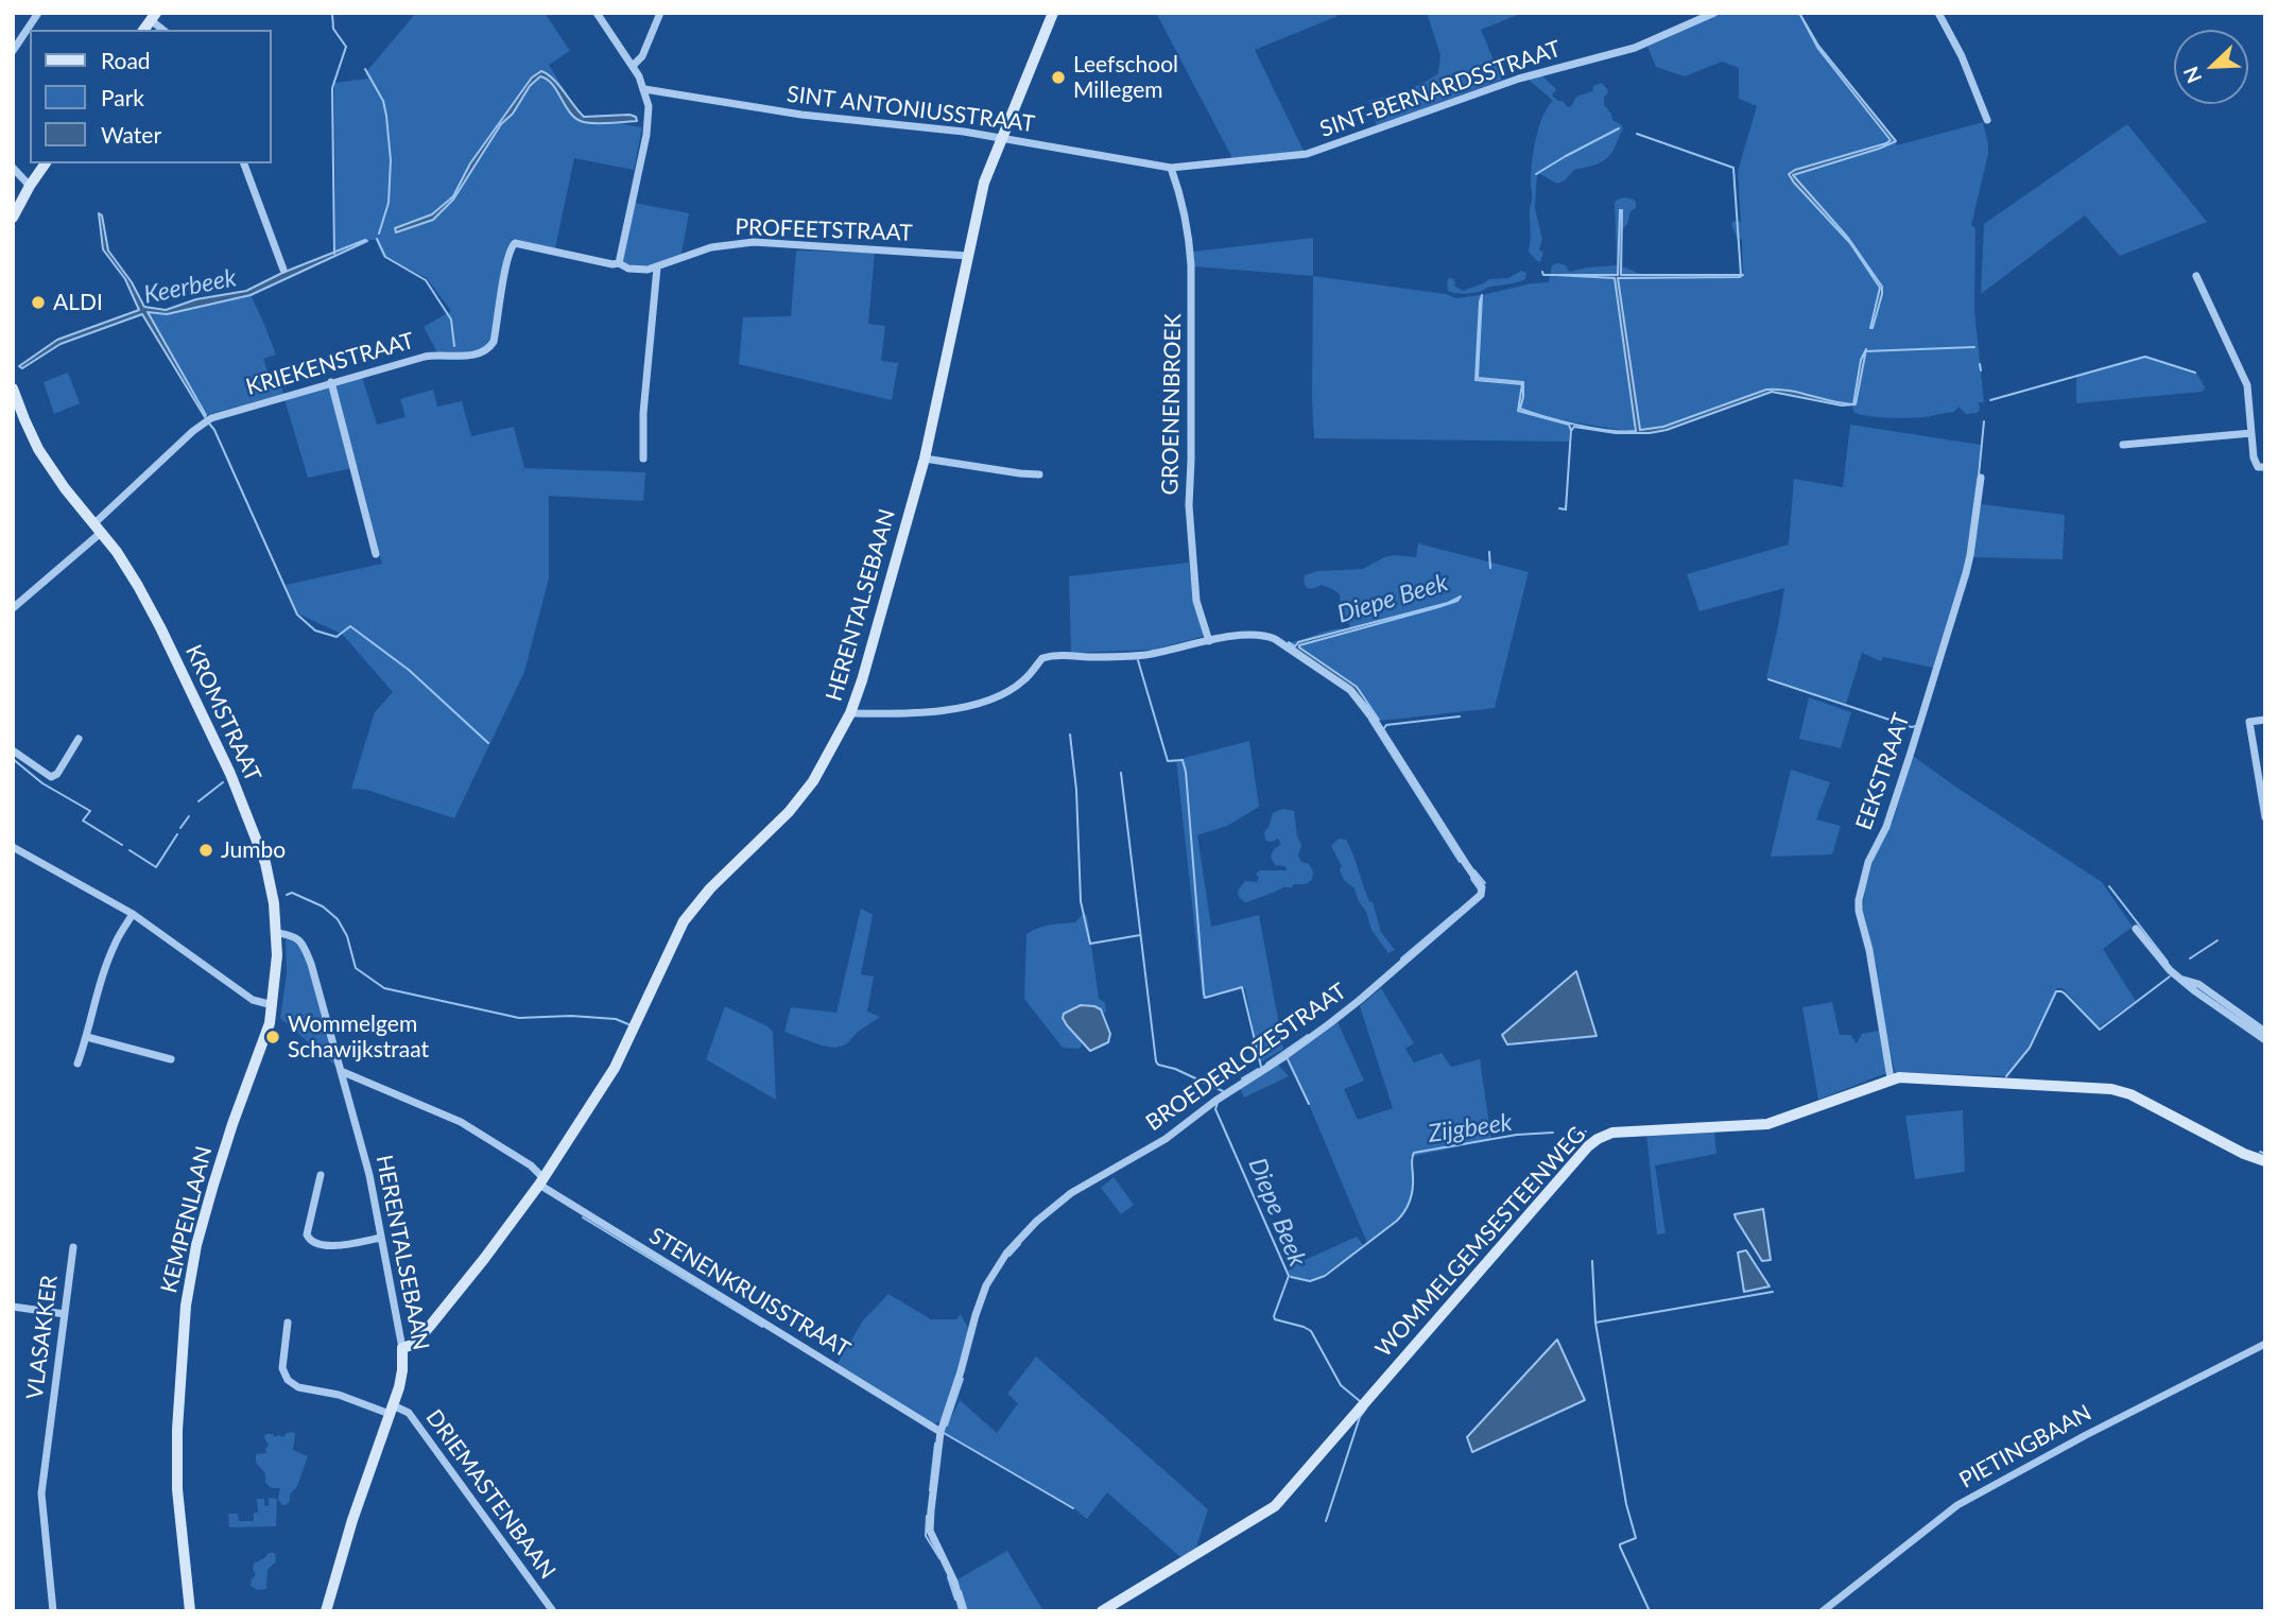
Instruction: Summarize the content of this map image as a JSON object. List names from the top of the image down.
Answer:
{
  "streets": {
    "street": [
      "SINT-BERNARDSSTRAAT",
      "SINT ANTONIUSSTRAAT",
      "PROFEETSTRAAT",
      "KRIEKENSTRAAT",
      "GROENENBROEK",
      "HERENTALSEBAAN",
      "KROMSTRAAT",
      "EEKSTRAAT",
      "BROEDERLOZESTRAAT",
      "KEMPENLAAN",
      "WOMMELGEMSESTEENWEG",
      "STENENKRUISSTRAAT",
      "VLASAKKER",
      "PIETINGBAAN",
      "DRIEMASTENBAAN"
    ]
  },
  "crossings": [
    ["SINT-BERNARDSSTRAAT", "SINT ANTONIUSSTRAAT"],
    ["SINT-BERNARDSSTRAAT", "GROENENBROEK"],
    ["SINT ANTONIUSSTRAAT", "GROENENBROEK"],
    ["SINT ANTONIUSSTRAAT", "HERENTALSEBAAN"],
    ["PROFEETSTRAAT", "KRIEKENSTRAAT"],
    ["PROFEETSTRAAT", "HERENTALSEBAAN"],
    ["KRIEKENSTRAAT", "KROMSTRAAT"],
    ["GROENENBROEK", "BROEDERLOZESTRAAT"],
    ["HERENTALSEBAAN", "STENENKRUISSTRAAT"],
    ["HERENTALSEBAAN", "DRIEMASTENBAAN"],
    ["KROMSTRAAT", "KEMPENLAAN"],
    ["EEKSTRAAT", "WOMMELGEMSESTEENWEG"],
    ["BROEDERLOZESTRAAT", "STENENKRUISSTRAAT"]
  ],
  "water": ["Keerbeek", "Diepe Beek", "Zijgbeek"],
  "places": [
    "Leefschool Millegem",
    "ALDI",
    "Jumbo",
    "Wommelgem Schawijkstraat"
  ],
  "legend": ["Road", "Park", "Water"],
  "north": "bottom left"
}
